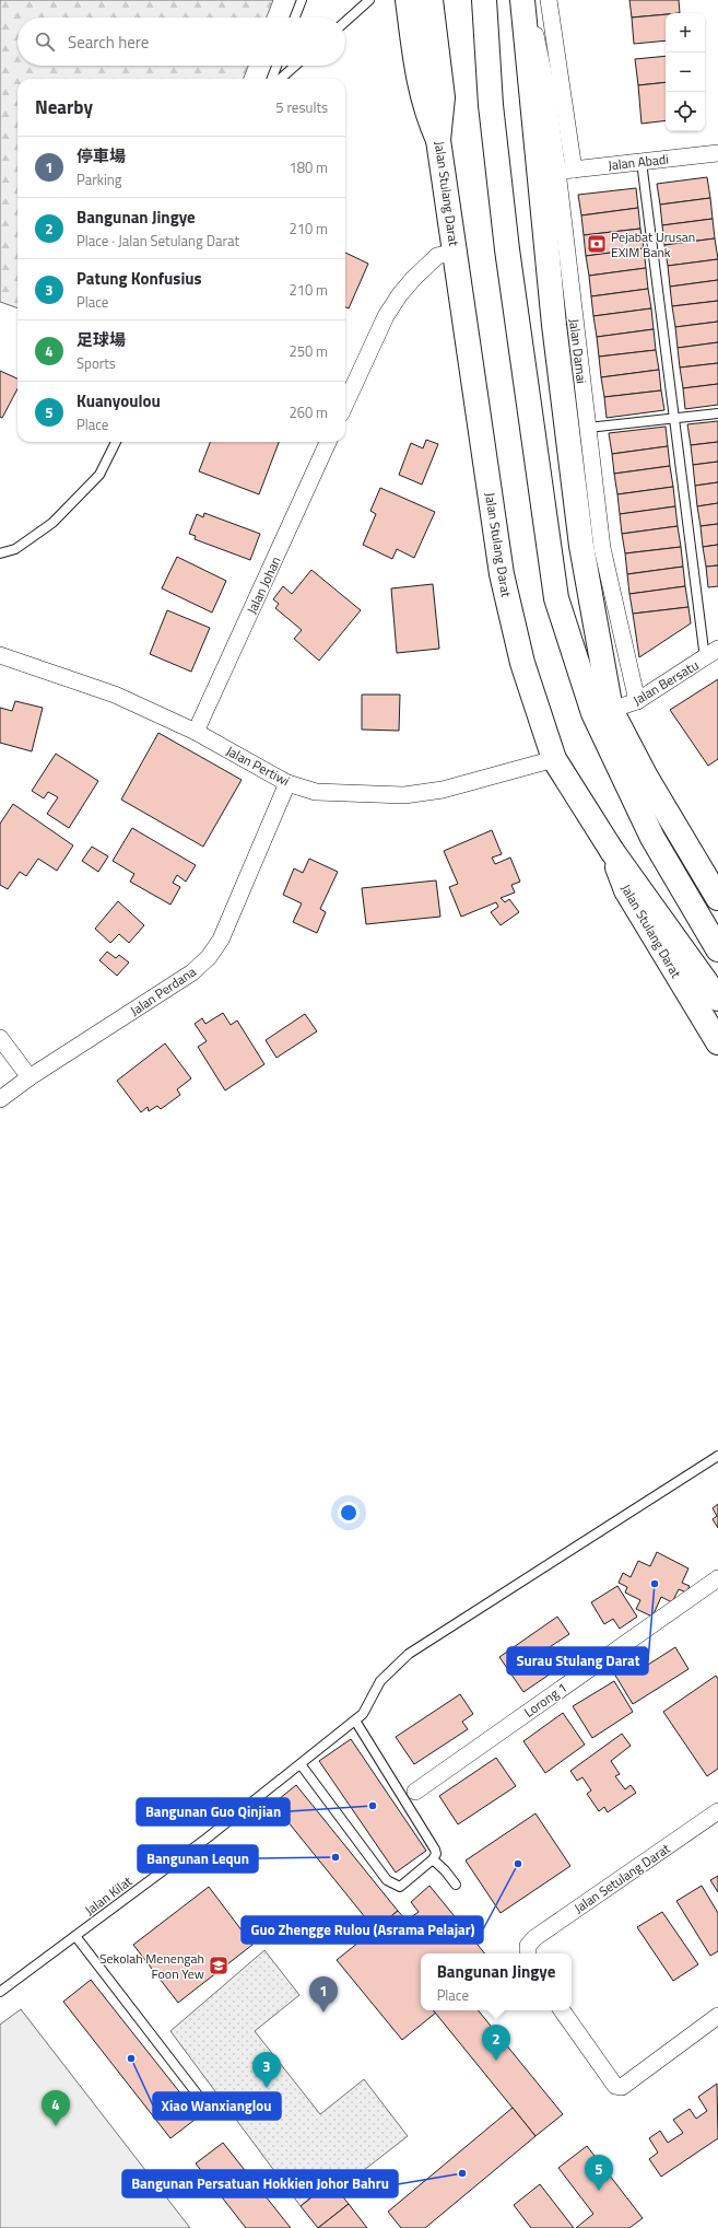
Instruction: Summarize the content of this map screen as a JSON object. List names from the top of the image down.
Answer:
{
  "streets": {
    "main road": ["Jalan Stulang Darat"],
    "street": [
      "Jalan Abadi",
      "Jalan Damai",
      "Jalan Johan",
      "Jalan Bersatu",
      "Jalan Pertiwi",
      "Jalan Perdana",
      "Lorong 1",
      "Jalan Setulang Darat"
    ],
    "lane": ["Jalan Kilat"]
  },
  "crossings": [
    ["Jalan Abadi", "Jalan Damai"],
    ["Jalan Stulang Darat", "Jalan Pertiwi"],
    ["Jalan Damai", "Jalan Bersatu"],
    ["Jalan Johan", "Jalan Pertiwi"],
    ["Jalan Pertiwi", "Jalan Perdana"]
  ],
  "places": {
    "bank": ["Pejabat Urusan EXIM Bank"],
    "other": [
      "Surau Stulang Darat",
      "Bangunan Guo Qinjian",
      "Bangunan Lequn",
      "Guo Zhengge Rulou (Asrama Pelajar)",
      "Xiao Wanxianglou",
      "Bangunan Persatuan Hokkien Johor Bahru"
    ],
    "school or university": ["Sekolah Menengah Foon Yew"]
  },
  "page": {
    "map_buttons": ["+", "−"],
    "search": "Search here",
    "heading": ["Nearby", "5 results"],
    "list": [
      {
        "mark": "1",
        "name": "停車場",
        "note": "Parking",
        "value": "180 m"
      },
      {
        "mark": "2",
        "name": "Bangunan Jingye",
        "note": "Place · Jalan Setulang Darat",
        "value": "210 m"
      },
      {
        "mark": "3",
        "name": "Patung Konfusius",
        "note": "Place",
        "value": "210 m"
      },
      {
        "mark": "4",
        "name": "足球場",
        "note": "Sports",
        "value": "250 m"
      },
      {
        "mark": "5",
        "name": "Kuanyoulou",
        "note": "Place",
        "value": "260 m"
      }
    ],
    "popup": ["Bangunan Jingye", "Place"],
    "pins": [
      "1",
      "2",
      "3",
      "4",
      "5"
    ]
  }
}
